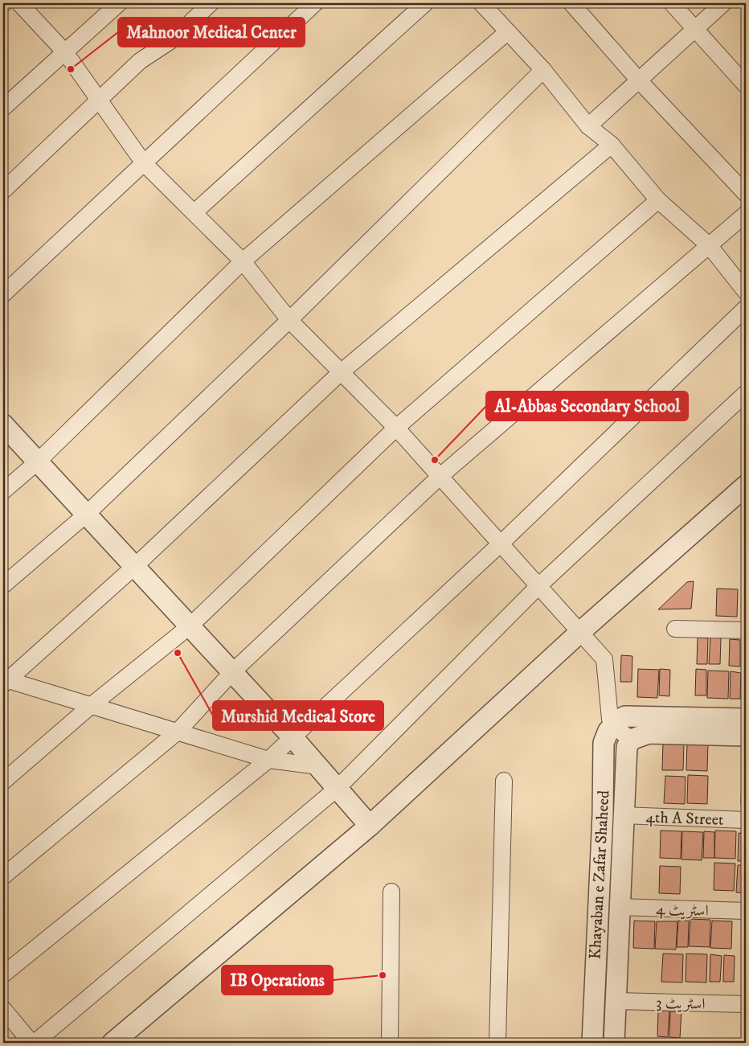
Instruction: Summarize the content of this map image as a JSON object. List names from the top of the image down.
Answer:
{
  "streets": {
    "street": [
      "4th A Street",
      "Khayaban e Zafar Shaheed",
      "اسٹریٹ 4",
      "اسٹریٹ 3"
    ]
  },
  "places": [
    "Mahnoor Medical Center",
    "Al-Abbas Secondary School",
    "Murshid Medical Store",
    "IB Operations"
  ]
}
